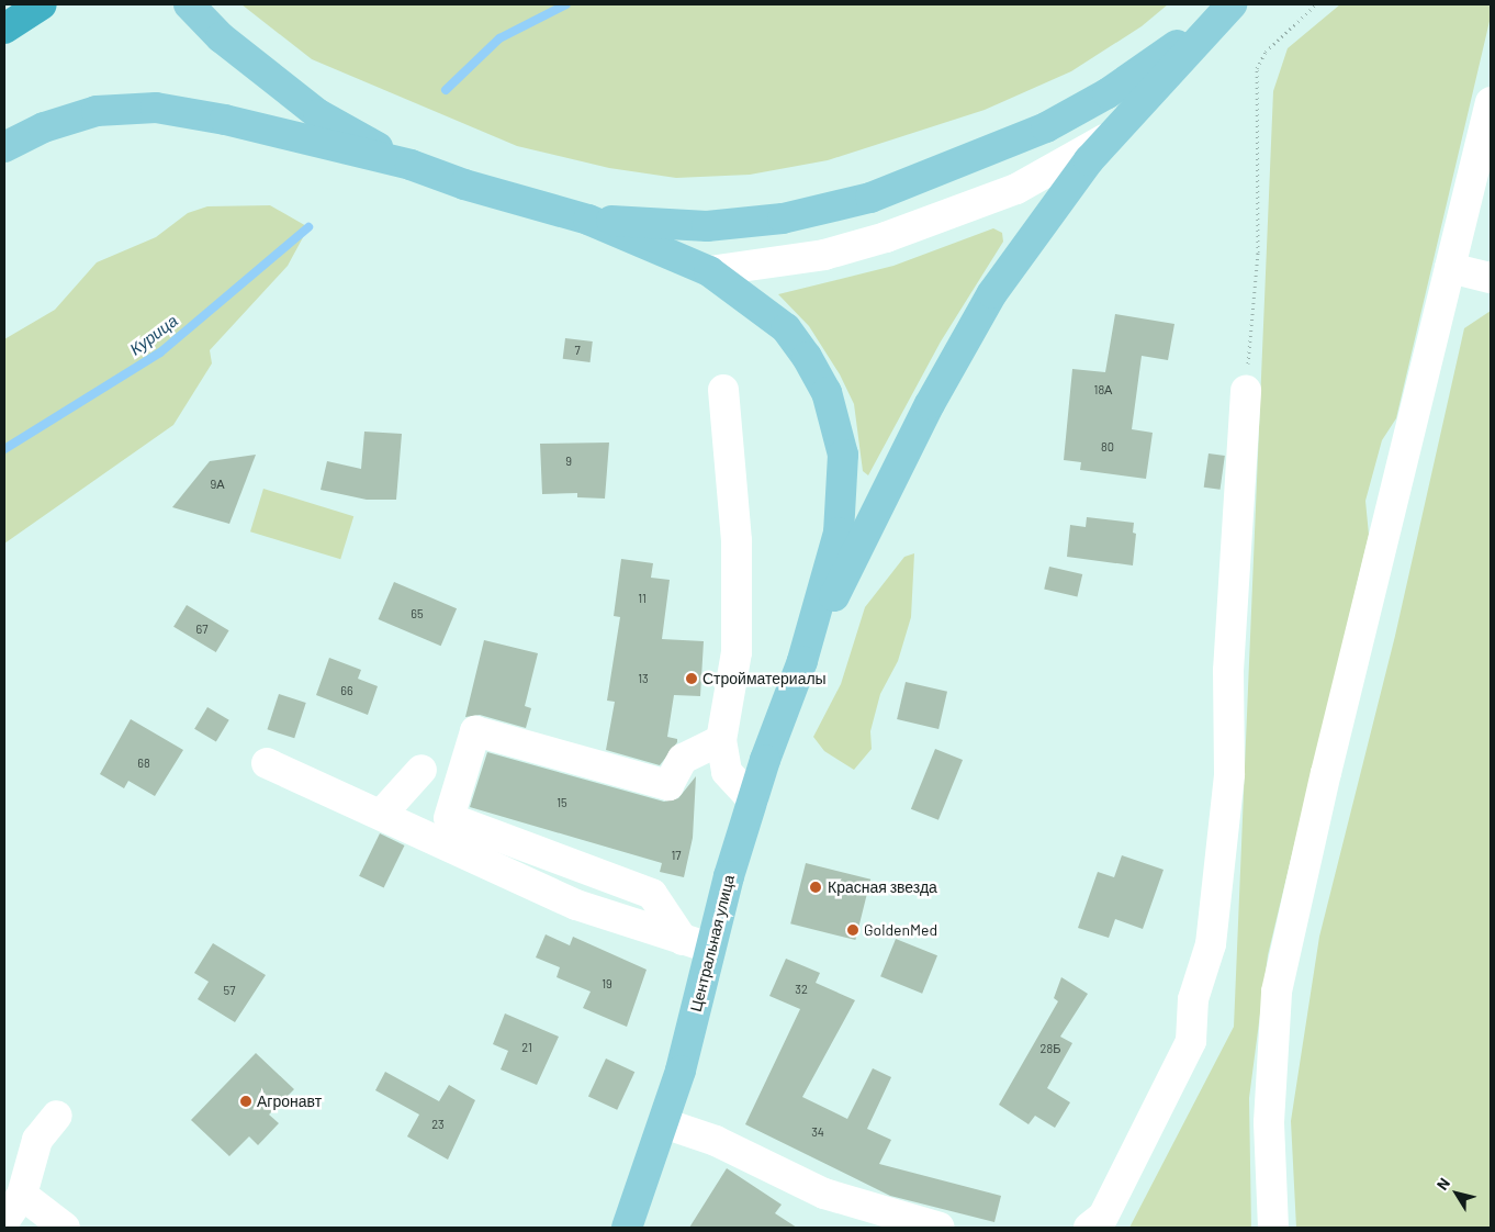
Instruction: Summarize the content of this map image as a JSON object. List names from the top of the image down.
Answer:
{
  "streets": {
    "main road": ["Центральная улица"]
  },
  "water": ["Курица"],
  "places": [
    "Стройматериалы",
    "Красная звезда",
    "GoldenMed",
    "Агронавт"
  ],
  "house_numbers": [
    "7",
    "18А",
    "80",
    "9",
    "9А",
    "11",
    "65",
    "67",
    "13",
    "66",
    "68",
    "15",
    "17",
    "19",
    "32",
    "57",
    "21",
    "28Б",
    "23",
    "34"
  ],
  "north": "top left"
}
